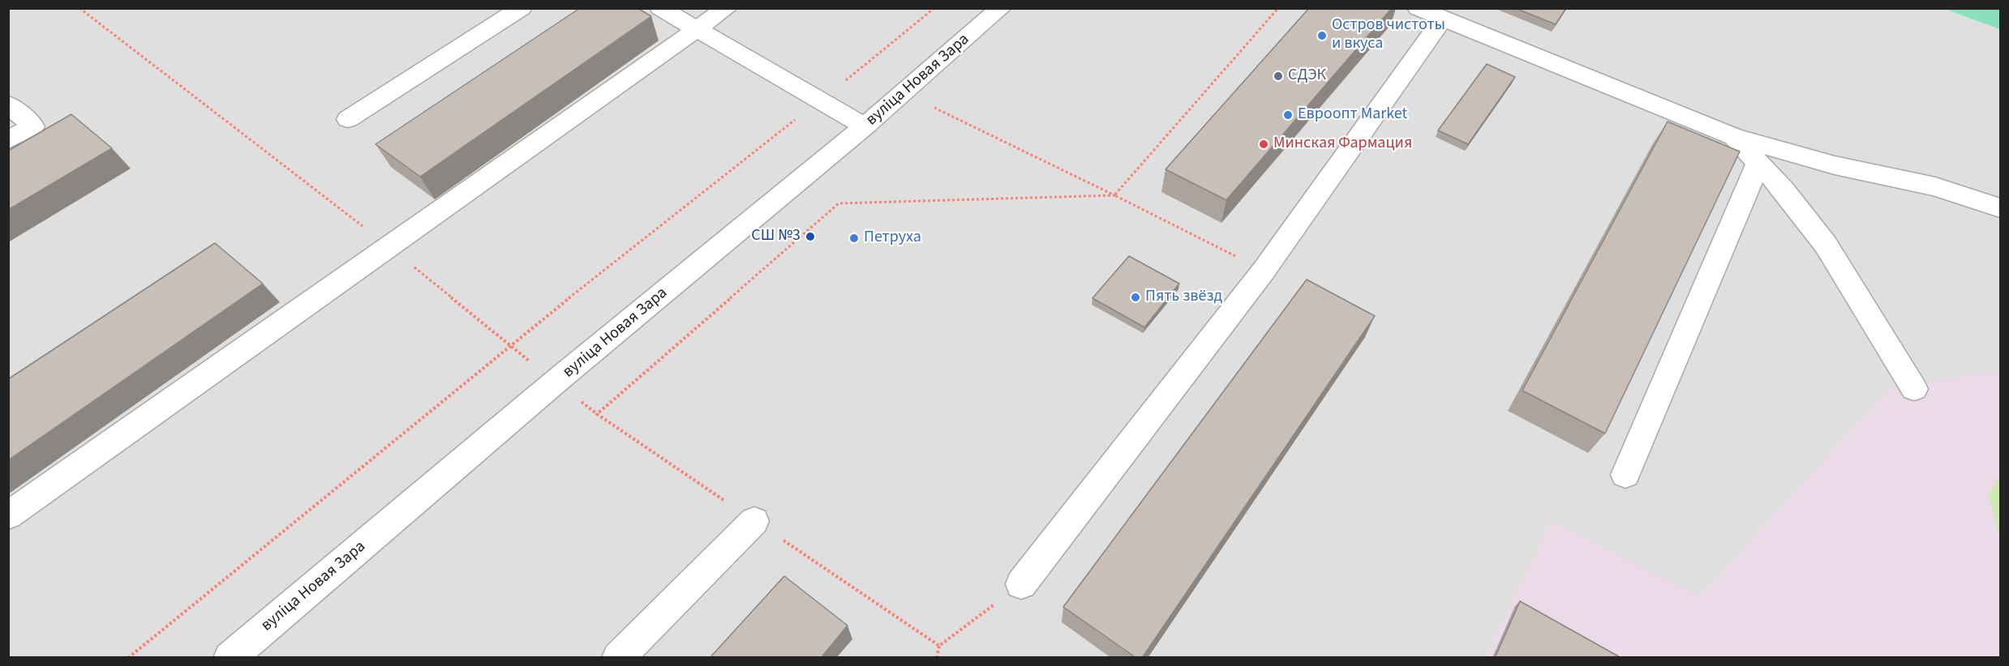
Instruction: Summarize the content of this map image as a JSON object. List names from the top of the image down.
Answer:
{
  "streets": {
    "street": ["вуліца Новая Зара"]
  },
  "places": [
    "Остров чистоты и вкуса",
    "СДЭК",
    "Евроопт Market",
    "Минская Фармация",
    "СШ №3",
    "Петруха",
    "Пять звёзд"
  ]
}
